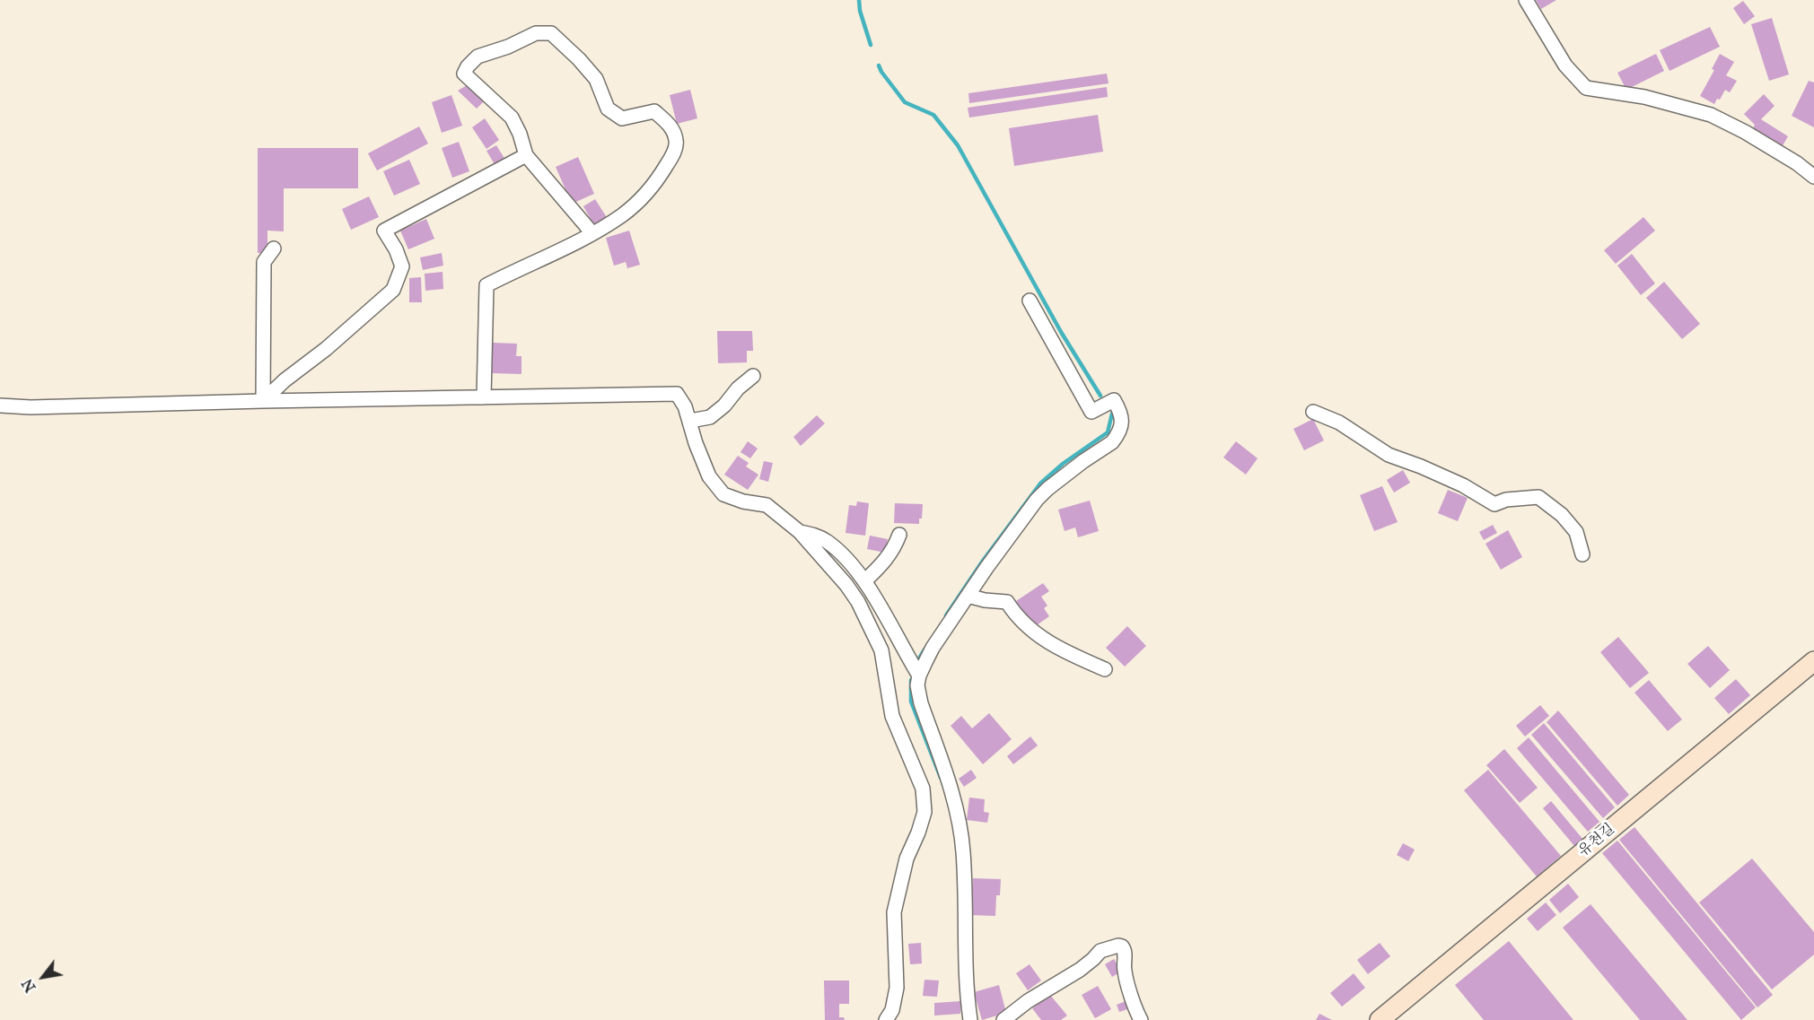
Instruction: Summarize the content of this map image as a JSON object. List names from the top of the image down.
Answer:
{
  "streets": {
    "street": ["유천길"]
  },
  "north": "bottom left"
}
